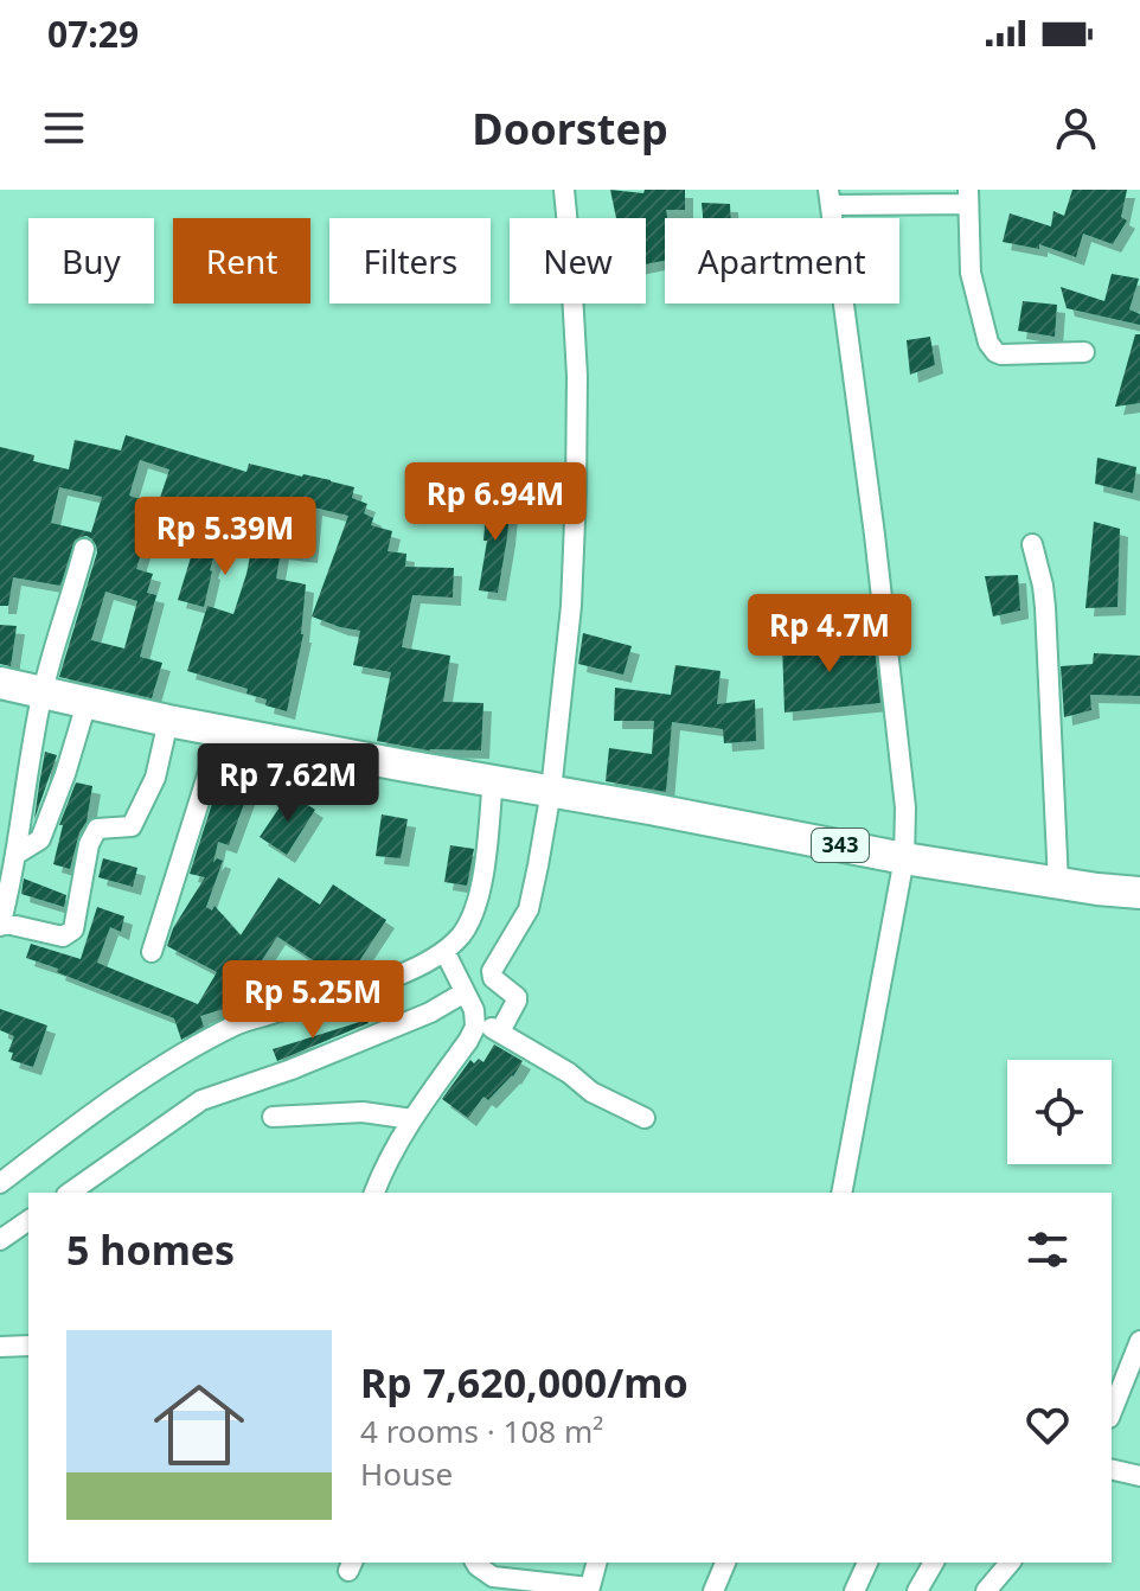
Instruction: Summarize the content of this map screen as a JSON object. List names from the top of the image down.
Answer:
{
  "streets": {
    "main road": ["343"]
  },
  "page": {
    "status": "07:29",
    "header": "Doorstep",
    "chip": [
      "Buy",
      "Rent",
      "Filters",
      "New",
      "Apartment"
    ],
    "price": [
      "Rp 6.94M",
      "Rp 5.39M",
      "Rp 4.7M",
      "Rp 7.62M",
      "Rp 5.25M"
    ],
    "heading": "5 homes",
    "list": [
      {
        "name": "Rp 7,620,000/mo",
        "note": "4 rooms · 108 m² · House"
      }
    ]
  }
}
